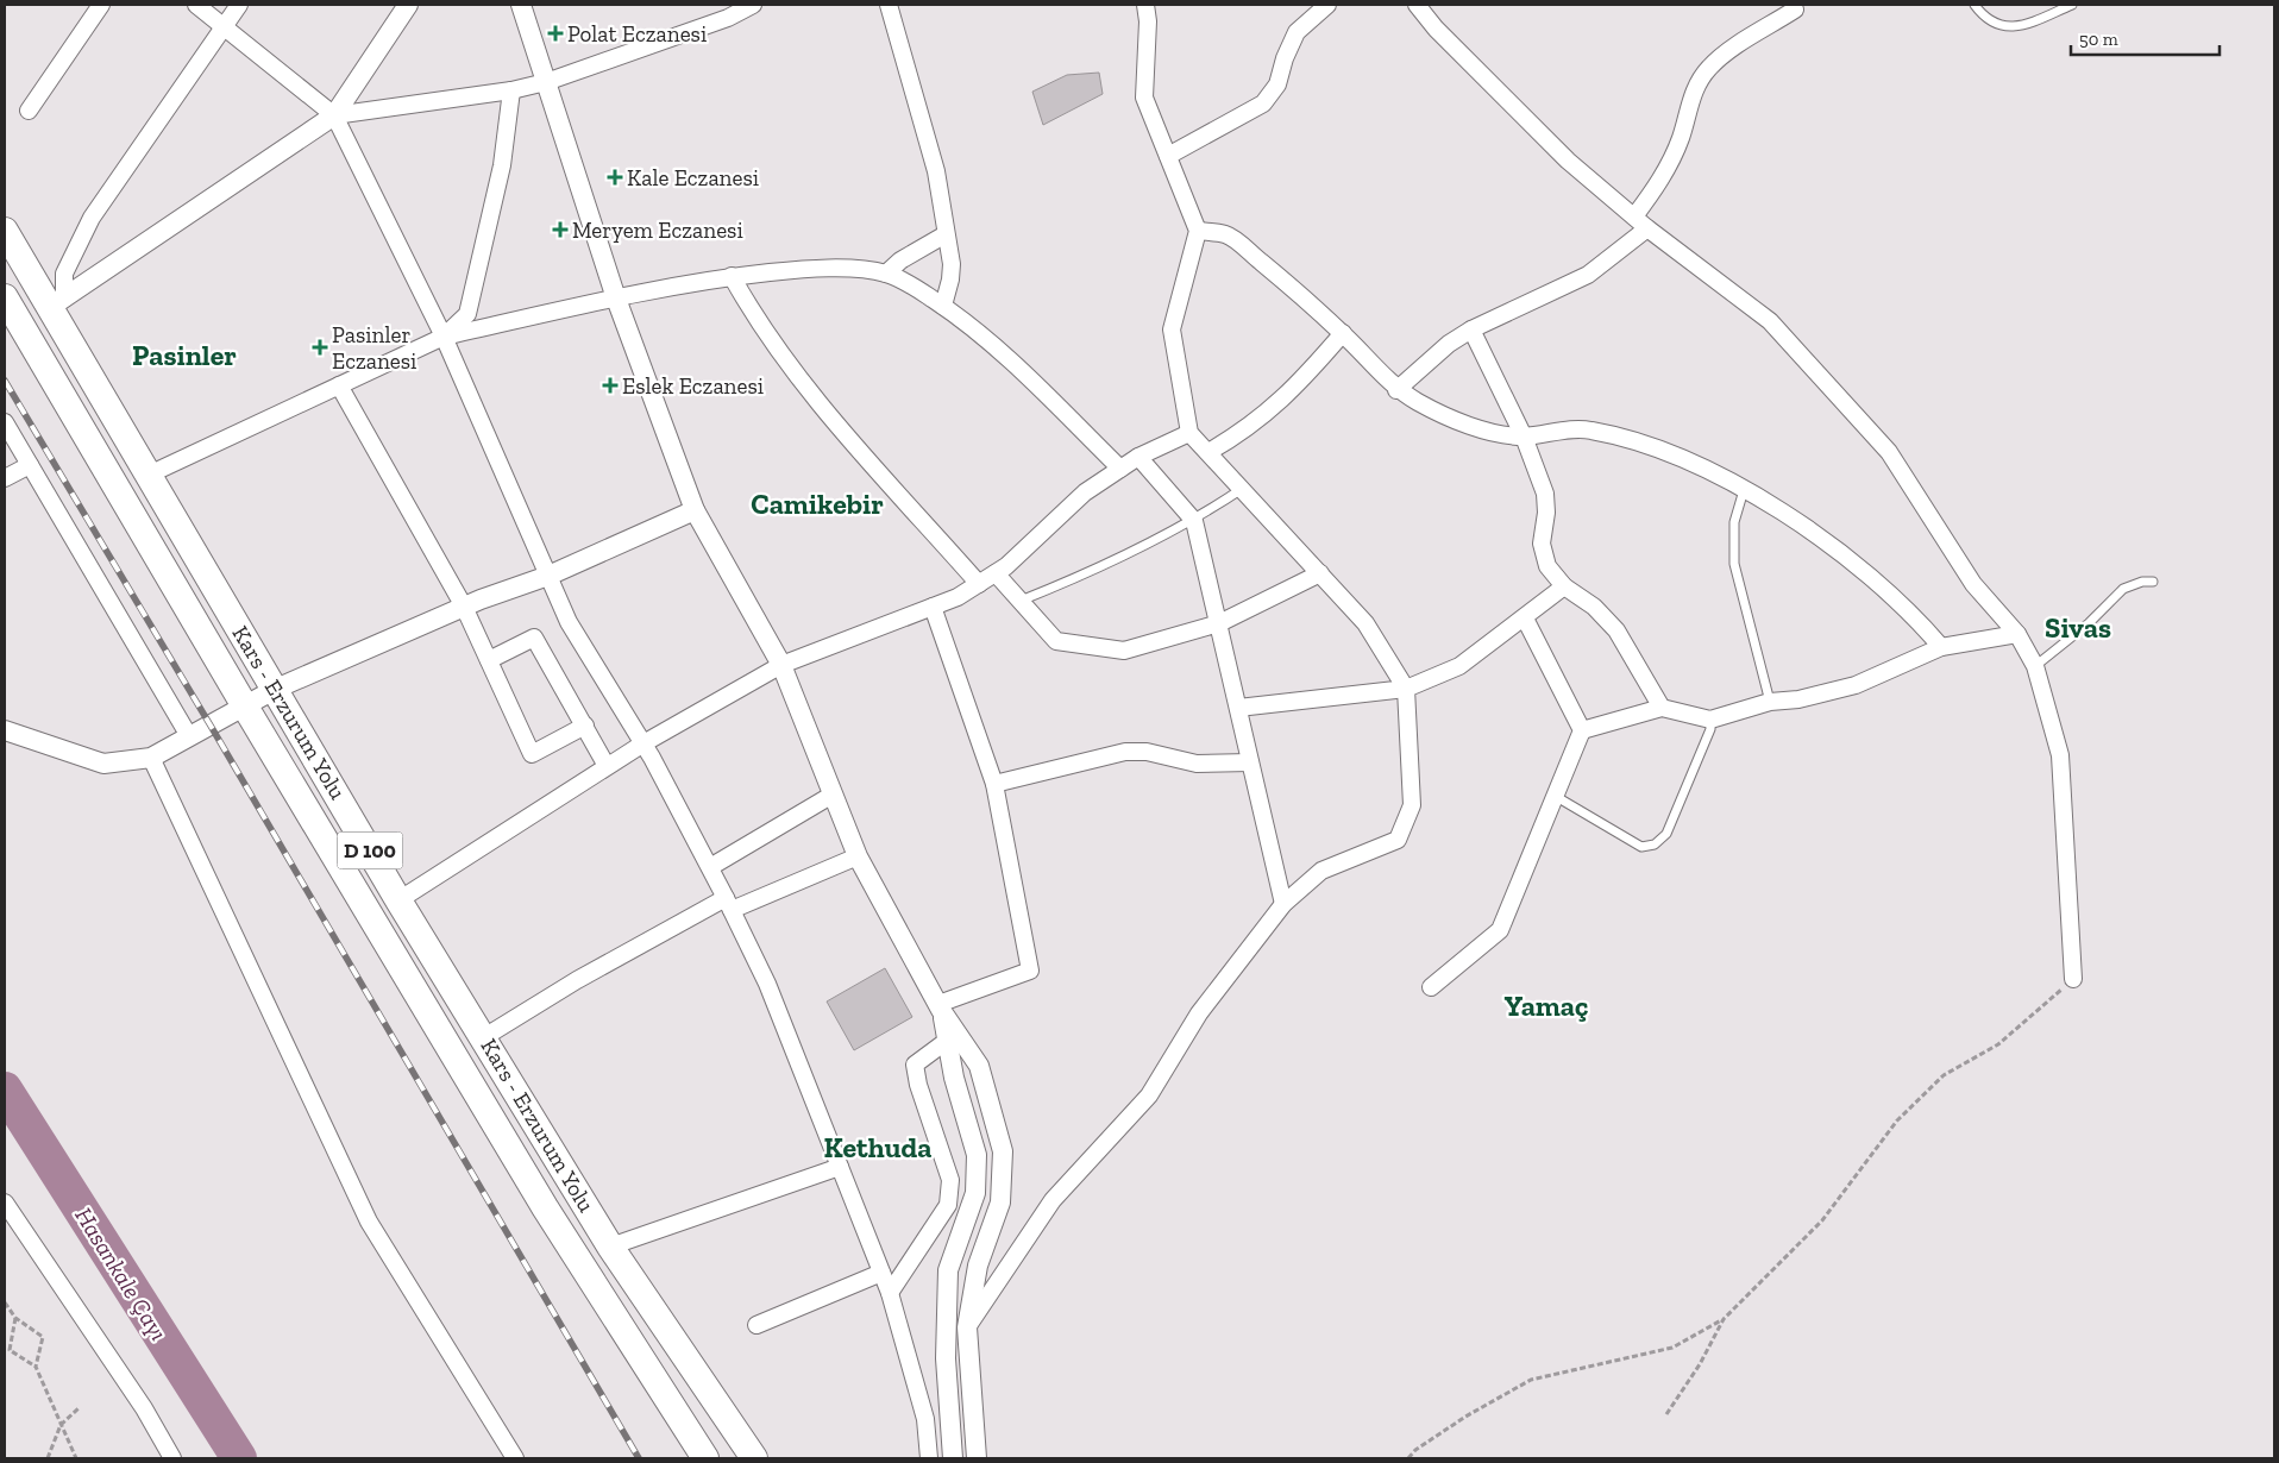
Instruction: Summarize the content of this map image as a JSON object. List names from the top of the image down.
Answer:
{
  "streets": {
    "highway": ["Kars - Erzurum Yolu", "D 100"]
  },
  "districts": [
    "Pasinler",
    "Camikebir",
    "Sivas",
    "Yamaç",
    "Kethuda"
  ],
  "water": ["Hasankale Çayı"],
  "places": {
    "health": [
      "Polat Eczanesi",
      "Kale Eczanesi",
      "Meryem Eczanesi",
      "Pasinler Eczanesi",
      "Eslek Eczanesi"
    ]
  },
  "scale_bar": "50 m"
}
